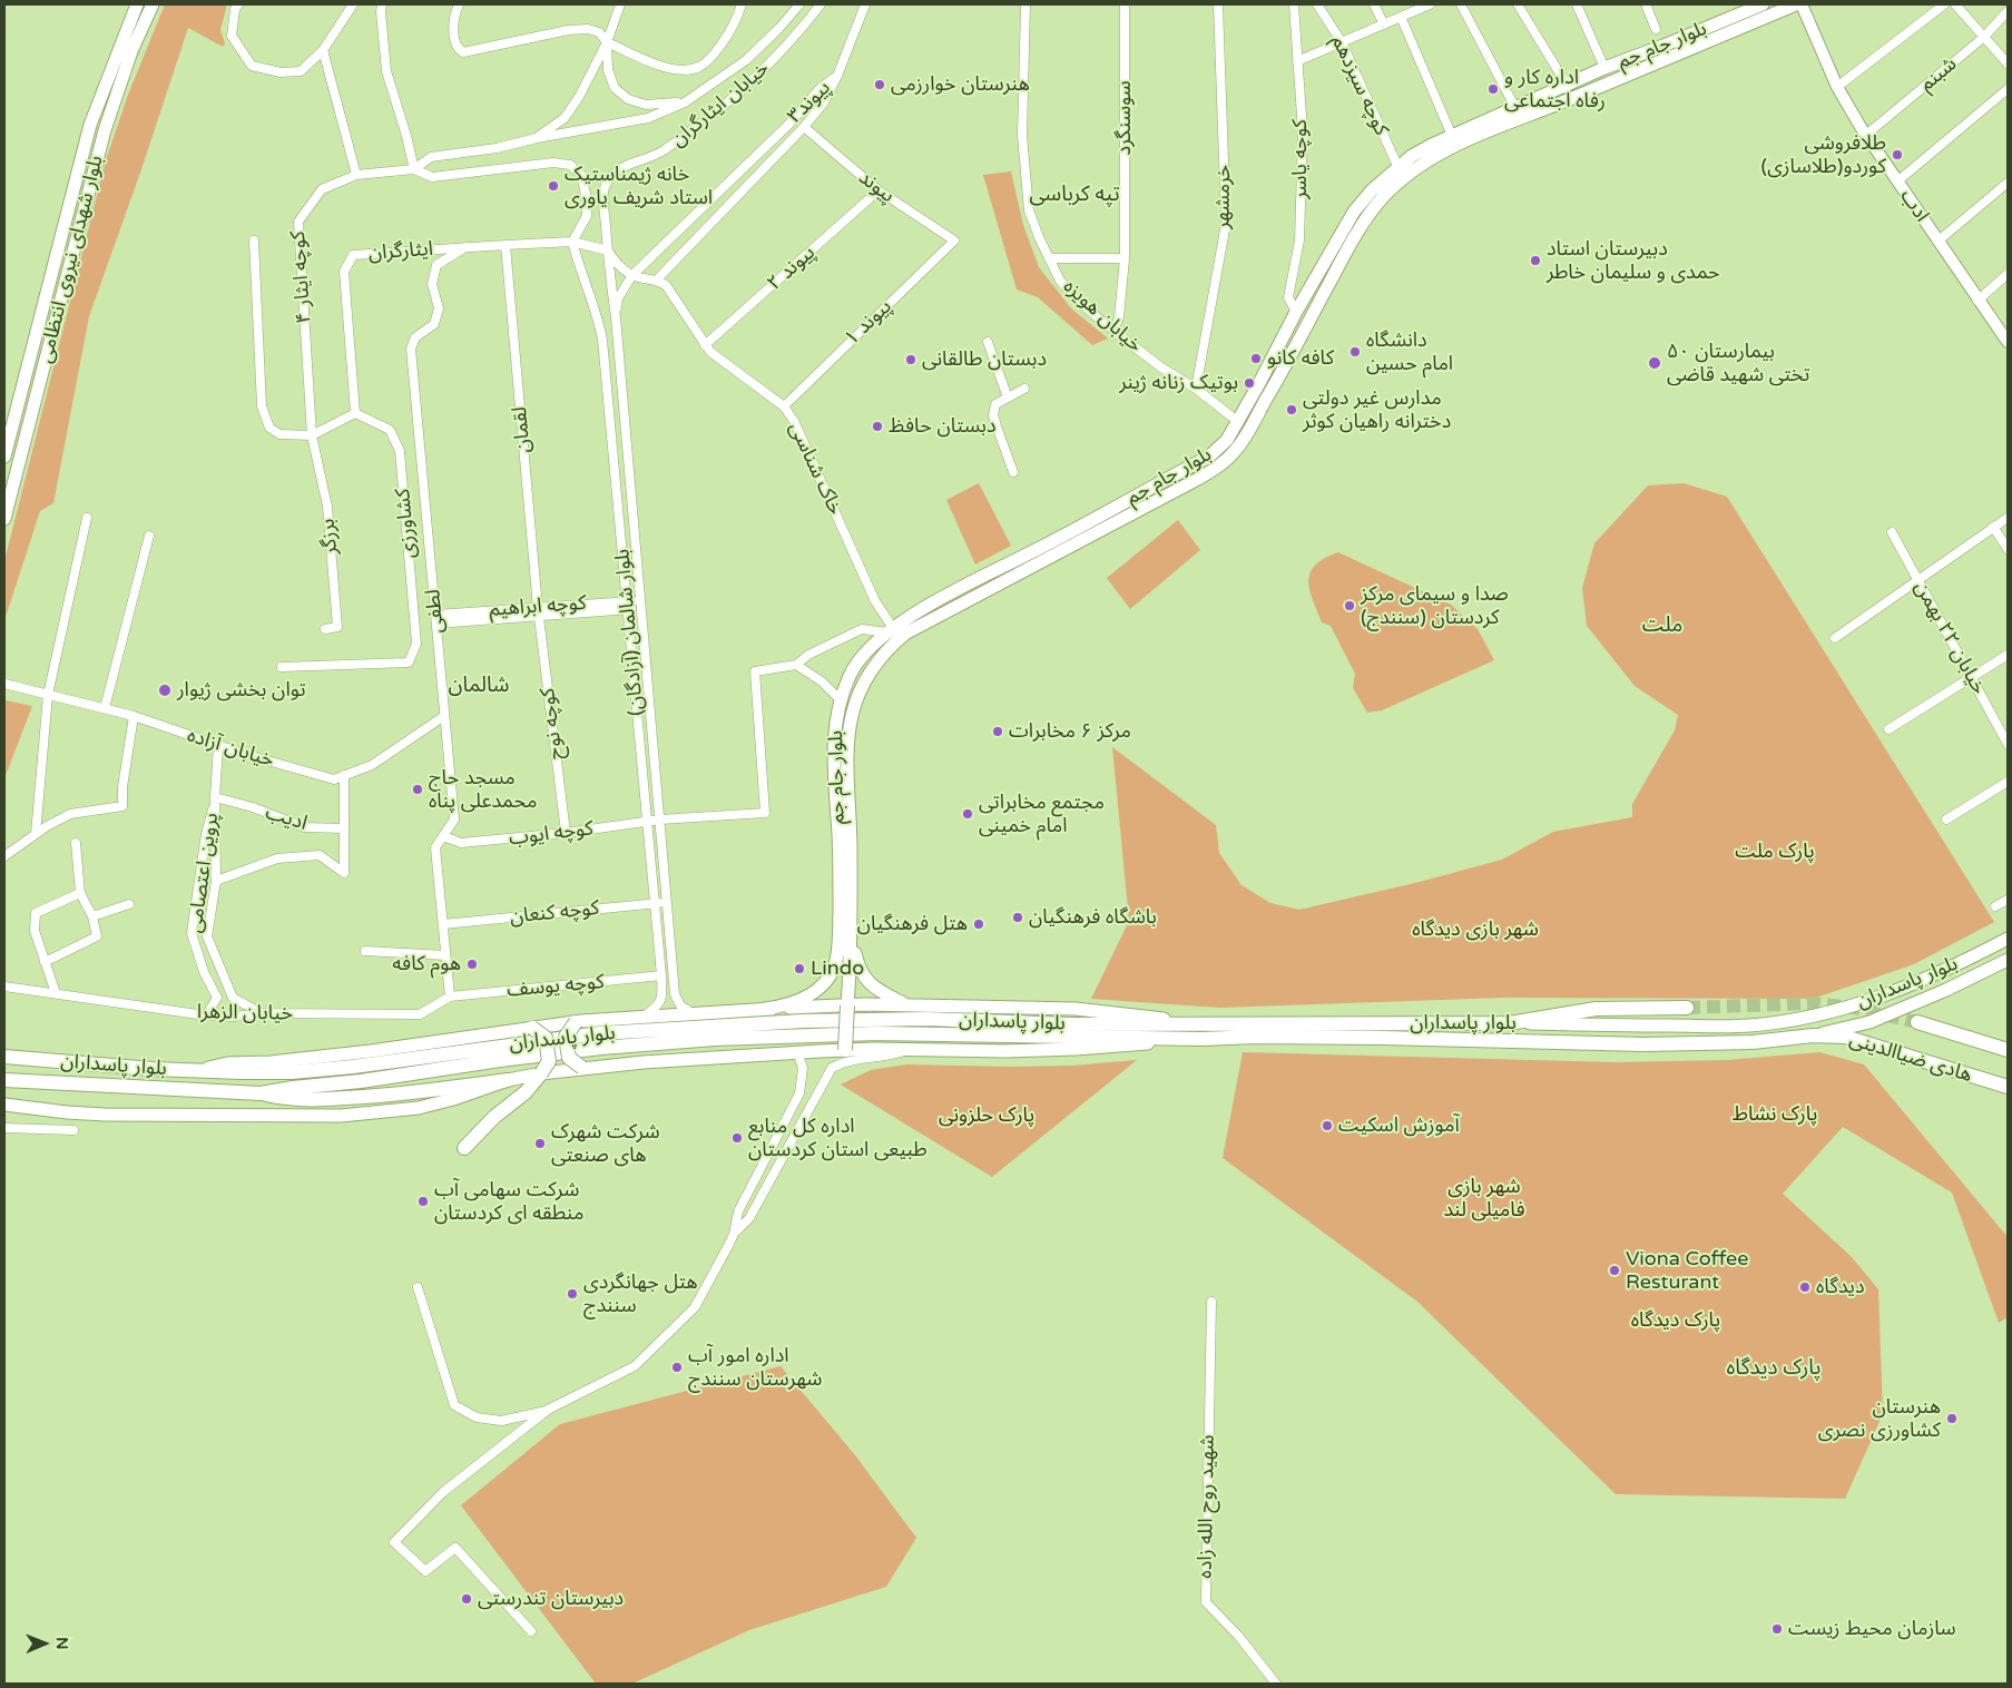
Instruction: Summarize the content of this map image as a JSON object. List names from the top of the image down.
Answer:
{
  "streets": {
    "main road": [
      "بلوار جام جم",
      "بلوار شهدای نیروی انتظامی",
      "بلوار پاسداران",
      "هادی ضیاالدینی"
    ],
    "street": [
      "شبنم",
      "کوچه سیزدهم",
      "پیوند۳",
      "خیابان ایثارگران",
      "سوسنگرد",
      "کوچه یاسر",
      "پیوند",
      "خرمشهر",
      "ادب",
      "ایثارگران",
      "پیوند ۲",
      "کوچه ایثار ۴",
      "خیابان هویزه",
      "پیوند ۱",
      "لقمان",
      "خاک شناسی",
      "کشاورزی",
      "برزگر",
      "کوچه ابراهیم",
      "لطفی",
      "بلوار شالمان (آزادگان)",
      "خیابان ۲۲ بهمن",
      "کوچه نوح",
      "خیابان آزاده",
      "ادیب",
      "کوچه ایوب",
      "پروین اعتصامی",
      "کوچه کنعان",
      "کوچه یوسف",
      "خیابان الزهرا",
      "شهید روح الله زاده"
    ]
  },
  "crossings": [
    ["بلوار جام جم", "کوچه سیزدهم"],
    ["بلوار جام جم", "کوچه یاسر"],
    ["بلوار جام جم", "خیابان هویزه"],
    ["بلوار جام جم", "خاک شناسی"],
    ["شبنم", "ادب"],
    ["پیوند۳", "پیوند"],
    ["پیوند۳", "خاک شناسی"],
    ["پیوند۳", "بلوار شالمان (آزادگان)"],
    ["خیابان ایثارگران", "ایثارگران"],
    ["خیابان ایثارگران", "بلوار شالمان (آزادگان)"],
    ["سوسنگرد", "خیابان هویزه"],
    ["پیوند", "پیوند ۲"],
    ["پیوند", "پیوند ۱"],
    ["خرمشهر", "خیابان هویزه"],
    ["ایثارگران", "لقمان"],
    ["ایثارگران", "کشاورزی"],
    ["ایثارگران", "لطفی"],
    ["ایثارگران", "بلوار شالمان (آزادگان)"],
    ["پیوند ۲", "خاک شناسی"],
    ["کوچه ایثار ۴", "برزگر"],
    ["پیوند ۱", "خاک شناسی"],
    ["لقمان", "کوچه ابراهیم"],
    ["لقمان", "کوچه نوح"],
    ["کوچه ابراهیم", "لطفی"],
    ["کوچه ابراهیم", "بلوار شالمان (آزادگان)"],
    ["کوچه ابراهیم", "کوچه نوح"],
    ["لطفی", "خیابان آزاده"],
    ["لطفی", "کوچه ایوب"],
    ["لطفی", "کوچه کنعان"],
    ["لطفی", "کوچه یوسف"],
    ["لطفی", "خیابان الزهرا"],
    ["بلوار شالمان (آزادگان)", "کوچه ایوب"],
    ["بلوار شالمان (آزادگان)", "کوچه کنعان"],
    ["بلوار شالمان (آزادگان)", "کوچه یوسف"],
    ["کوچه نوح", "کوچه ایوب"],
    ["ادیب", "پروین اعتصامی"],
    ["پروین اعتصامی", "خیابان الزهرا"],
    ["بلوار پاسداران", "هادی ضیاالدینی"],
    ["کوچه یوسف", "خیابان الزهرا"]
  ],
  "districts": [
    "تپه کرباسی",
    "ملت",
    "شالمان",
    "پارک دیدگاه"
  ],
  "parks": [
    "پارک ملت",
    "شهر بازی دیدگاه",
    "پارک نشاط",
    "پارک حلزونی",
    "شهر بازی فامیلی لند",
    "پارک دیدگاه"
  ],
  "places": [
    "هنرستان خوارزمی",
    "اداره کار و رفاه اجتماعی",
    "طلافروشی کوردو(طلاسازی)",
    "خانه ژیمناستیک استاد شریف یاوری",
    "دبیرستان استاد حمدی و سلیمان خاطر",
    "دانشگاه امام حسین",
    "کافه کانو",
    "دبستان طالقانی",
    "بیمارستان ۵۰ تختی شهید قاضی",
    "بوتیک زنانه ژینر",
    "مدارس غیر دولتی دخترانه راهیان کوثر",
    "دبستان حافظ",
    "صدا و سیمای مرکز کردستان (سنندج)",
    "توان بخشی ژیوار",
    "مرکز ۶ مخابرات",
    "مسجد حاج محمدعلی پناه",
    "مجتمع مخابراتی امام خمینی",
    "باشگاه فرهنگیان",
    "هتل فرهنگیان",
    "هوم کافه",
    "Lindo",
    "آموزش اسکیت",
    "اداره کل منابع طبیعی استان کردستان",
    "شرکت شهرک های صنعتی",
    "شرکت سهامی آب منطقه ای کردستان",
    "Viona Coffee Resturant",
    "دیدگاه",
    "هتل جهانگردی سنندج",
    "اداره امور آب شهرستان سنندج",
    "هنرستان کشاورزی نصری",
    "دبیرستان تندرستی",
    "سازمان محیط زیست"
  ],
  "north": "right"
}
